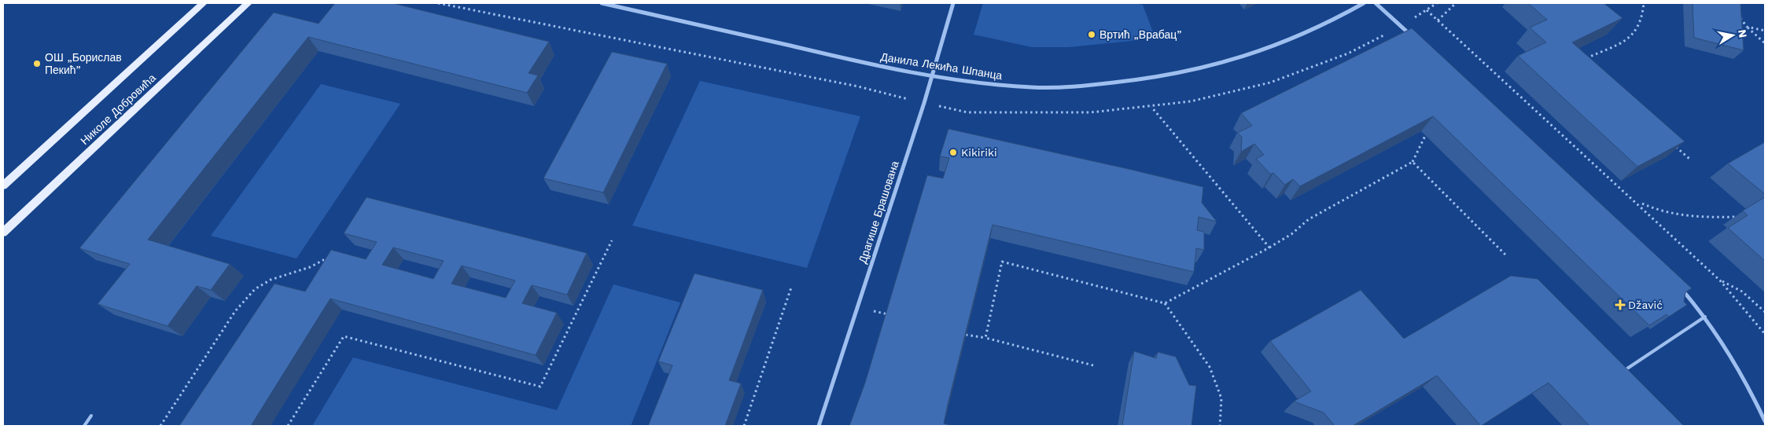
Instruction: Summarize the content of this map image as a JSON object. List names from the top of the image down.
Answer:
{
  "streets": {
    "main road": ["Николе Добровића"],
    "street": ["Данила Лекића Шпанца", "Драгише Брашована"]
  },
  "crossings": [
    ["Данила Лекића Шпанца", "Драгише Брашована"]
  ],
  "places": {
    "other": ["Вртић „Врабац”", "ОШ „Борислав Пекић”", "Kikiriki"],
    "health": ["Džavić"]
  },
  "north": "right"
}
